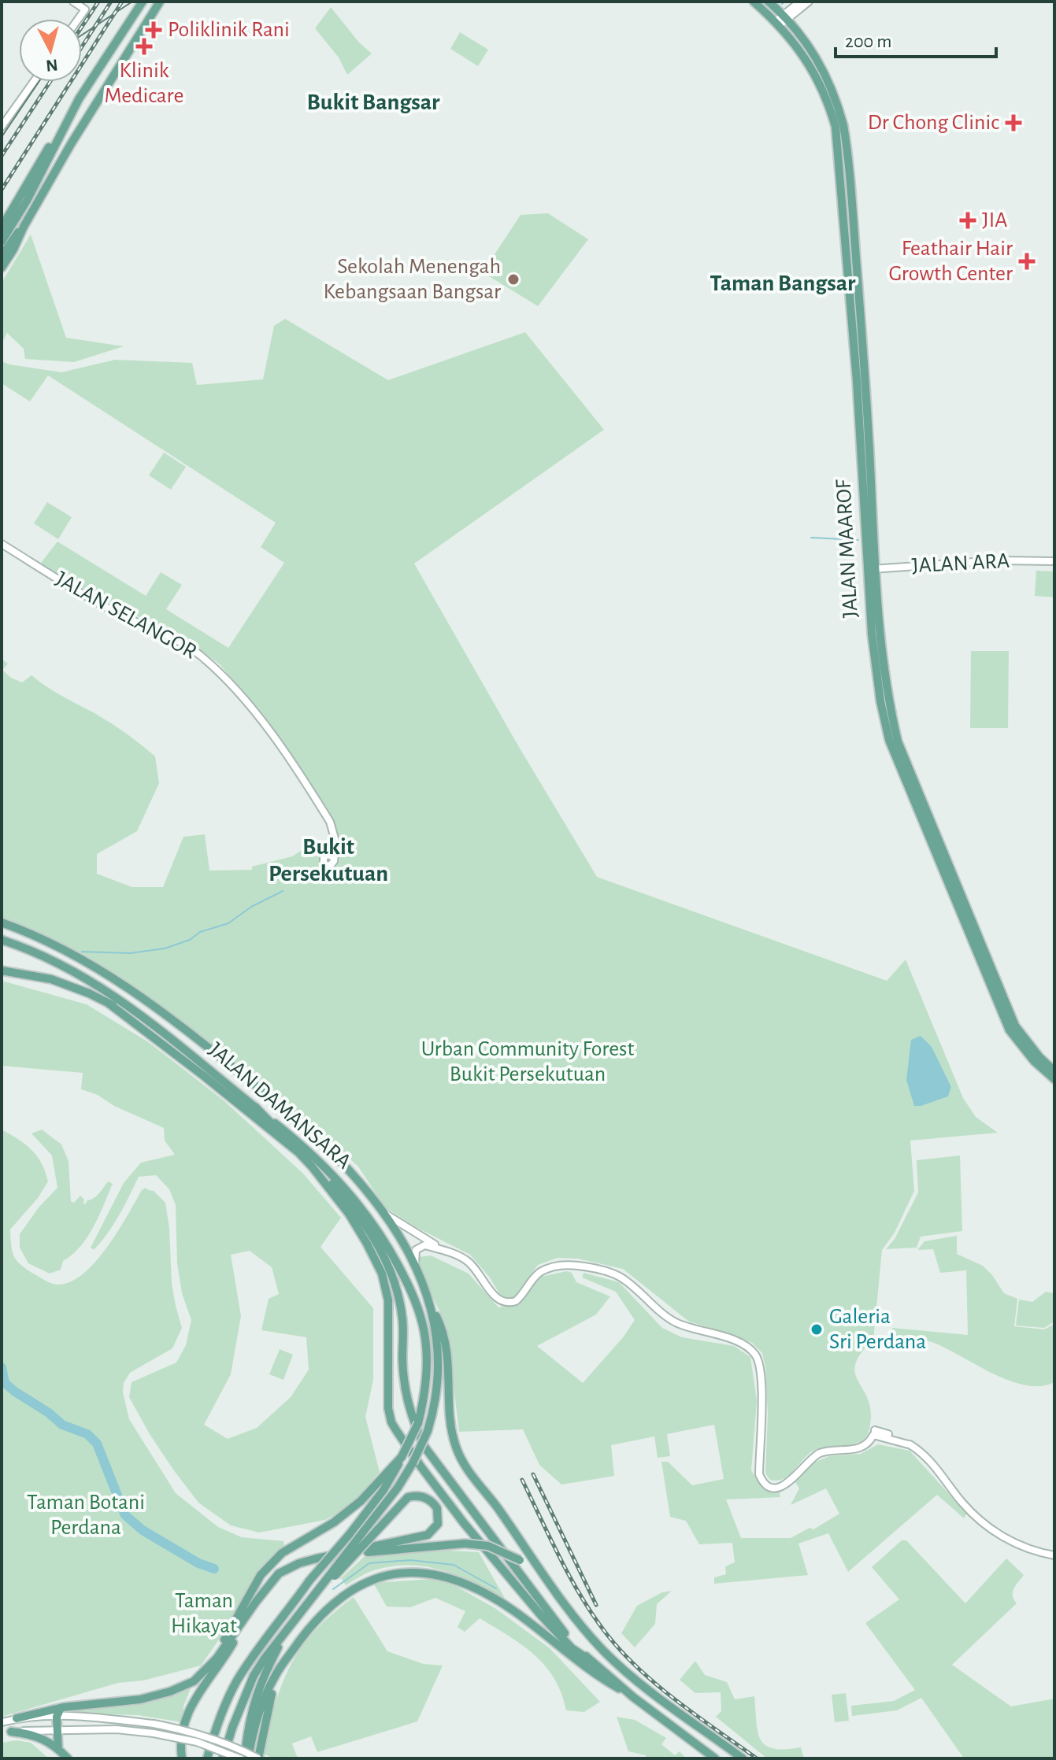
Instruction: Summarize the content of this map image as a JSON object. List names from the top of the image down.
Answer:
{
  "streets": {
    "main road": ["JALAN MAAROF", "JALAN DAMANSARA"],
    "street": ["JALAN ARA", "JALAN SELANGOR"]
  },
  "crossings": [
    ["JALAN MAAROF", "JALAN ARA"]
  ],
  "districts": ["Bukit Bangsar", "Taman Bangsar", "Bukit Persekutuan"],
  "parks": ["Urban Community Forest Bukit Persekutuan", "Taman Botani Perdana", "Taman Hikayat"],
  "places": {
    "health": [
      "Poliklinik Rani",
      "Klinik Medicare",
      "Dr Chong Clinic",
      "JIA",
      "Feathair Hair Growth Center"
    ],
    "other": ["Sekolah Menengah Kebangsaan Bangsar", "Galeria Sri Perdana"]
  },
  "scale_bar": "200 m",
  "north": "bottom"
}
